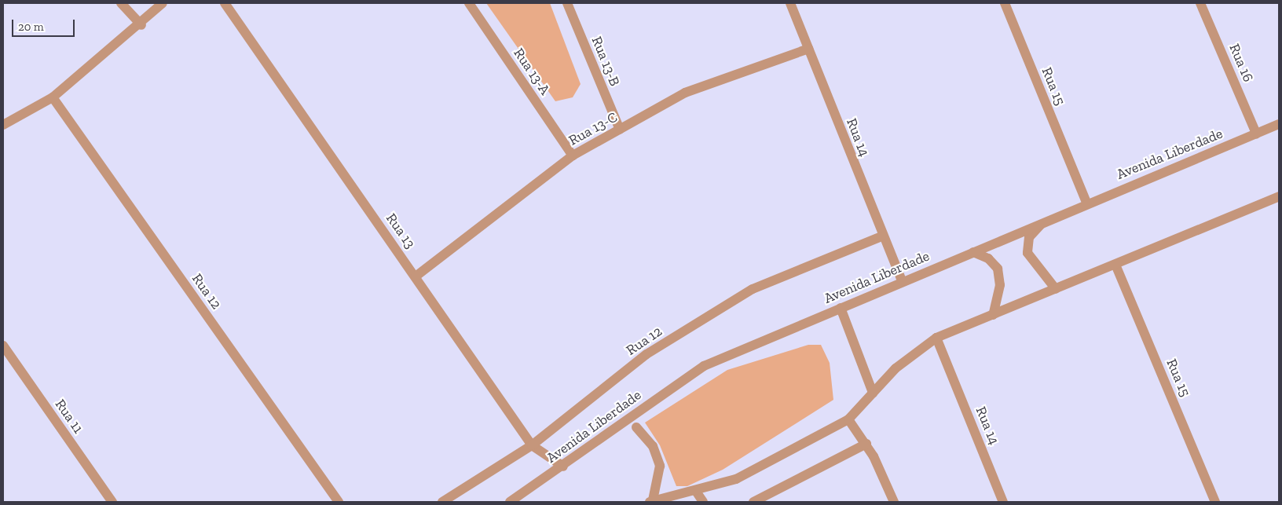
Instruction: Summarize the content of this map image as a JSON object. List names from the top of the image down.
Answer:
{
  "streets": {
    "street": [
      "Rua 13-B",
      "Rua 16",
      "Rua 13-A",
      "Rua 15",
      "Rua 13-C",
      "Rua 14",
      "Avenida Liberdade",
      "Rua 13",
      "Rua 12",
      "Rua 11"
    ]
  },
  "crossings": [
    ["Rua 13-B", "Rua 13-C"],
    ["Rua 16", "Avenida Liberdade"],
    ["Rua 13-A", "Rua 13-C"],
    ["Rua 15", "Avenida Liberdade"],
    ["Rua 13-C", "Rua 14"],
    ["Rua 13-C", "Rua 13"],
    ["Rua 14", "Avenida Liberdade"],
    ["Rua 14", "Rua 12"],
    ["Avenida Liberdade", "Rua 13"],
    ["Rua 13", "Rua 12"]
  ],
  "scale_bar": "20 m"
}
